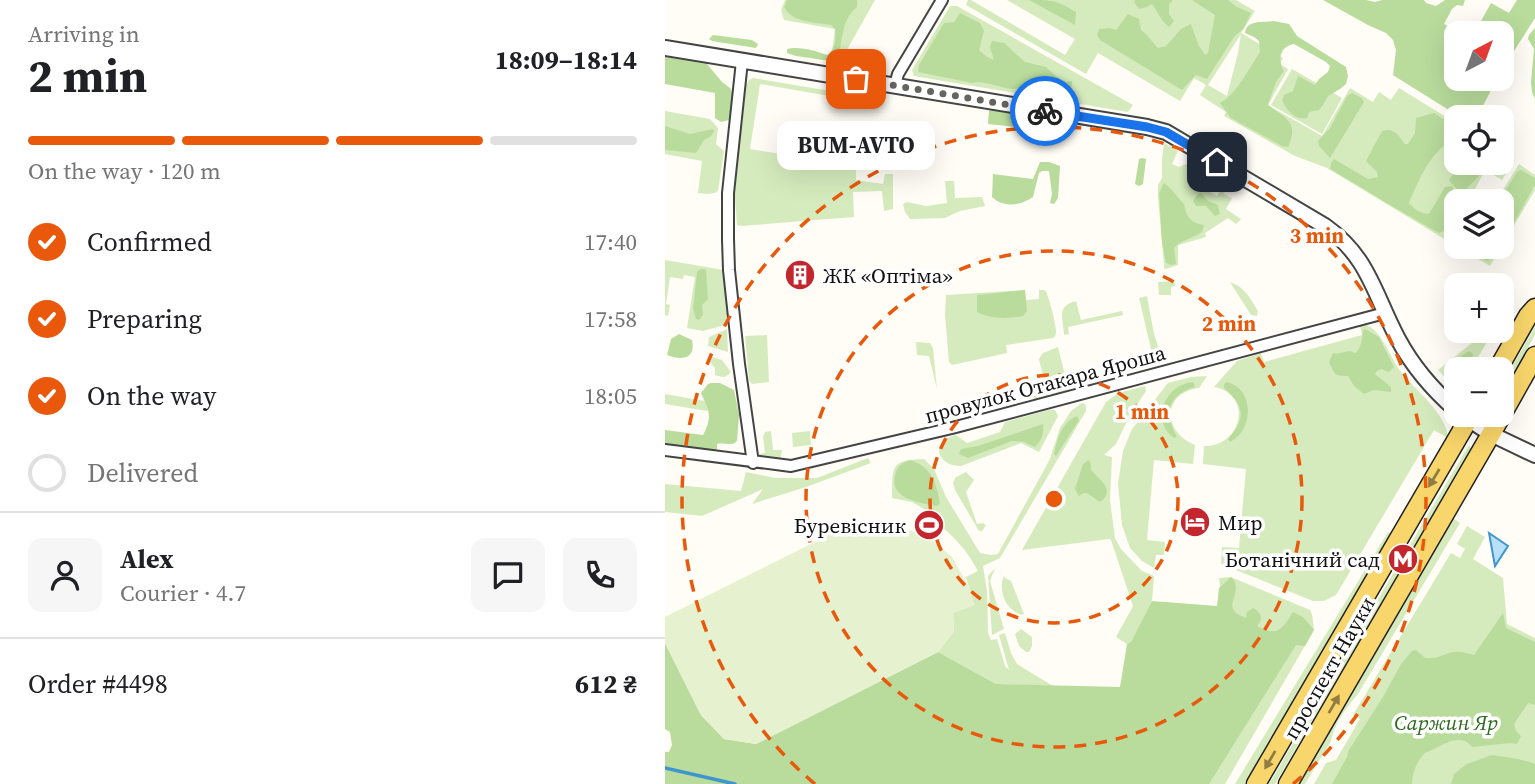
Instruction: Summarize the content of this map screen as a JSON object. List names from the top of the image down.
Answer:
{
  "streets": {
    "main road": ["проспект Науки"],
    "street": ["провулок Отакара Яроша"]
  },
  "parks": ["Саржин Яр"],
  "places": {
    "other": ["BUM-AVTO"],
    "building": ["ЖК «Оптіма»"],
    "hotel": ["Мир"],
    "sports": ["Буревісник"],
    "metro station": ["Ботанічний сад"]
  },
  "north": "top right",
  "page": {
    "heading": ["2 min", "Arriving in", "18:09–18:14"],
    "panel": [
      "Alex",
      "Courier · 4.7",
      "Order #4498",
      "612 ₴"
    ],
    "map_buttons": ["+", "−"],
    "bar": "On the way · 120 m",
    "bubble": "BUM-AVTO",
    "list": [
      ["Confirmed", "17:40"],
      ["Preparing", "17:58"],
      ["On the way", "18:05"],
      "Delivered"
    ]
  },
  "rings": ["3 min", "2 min", "1 min"]
}
